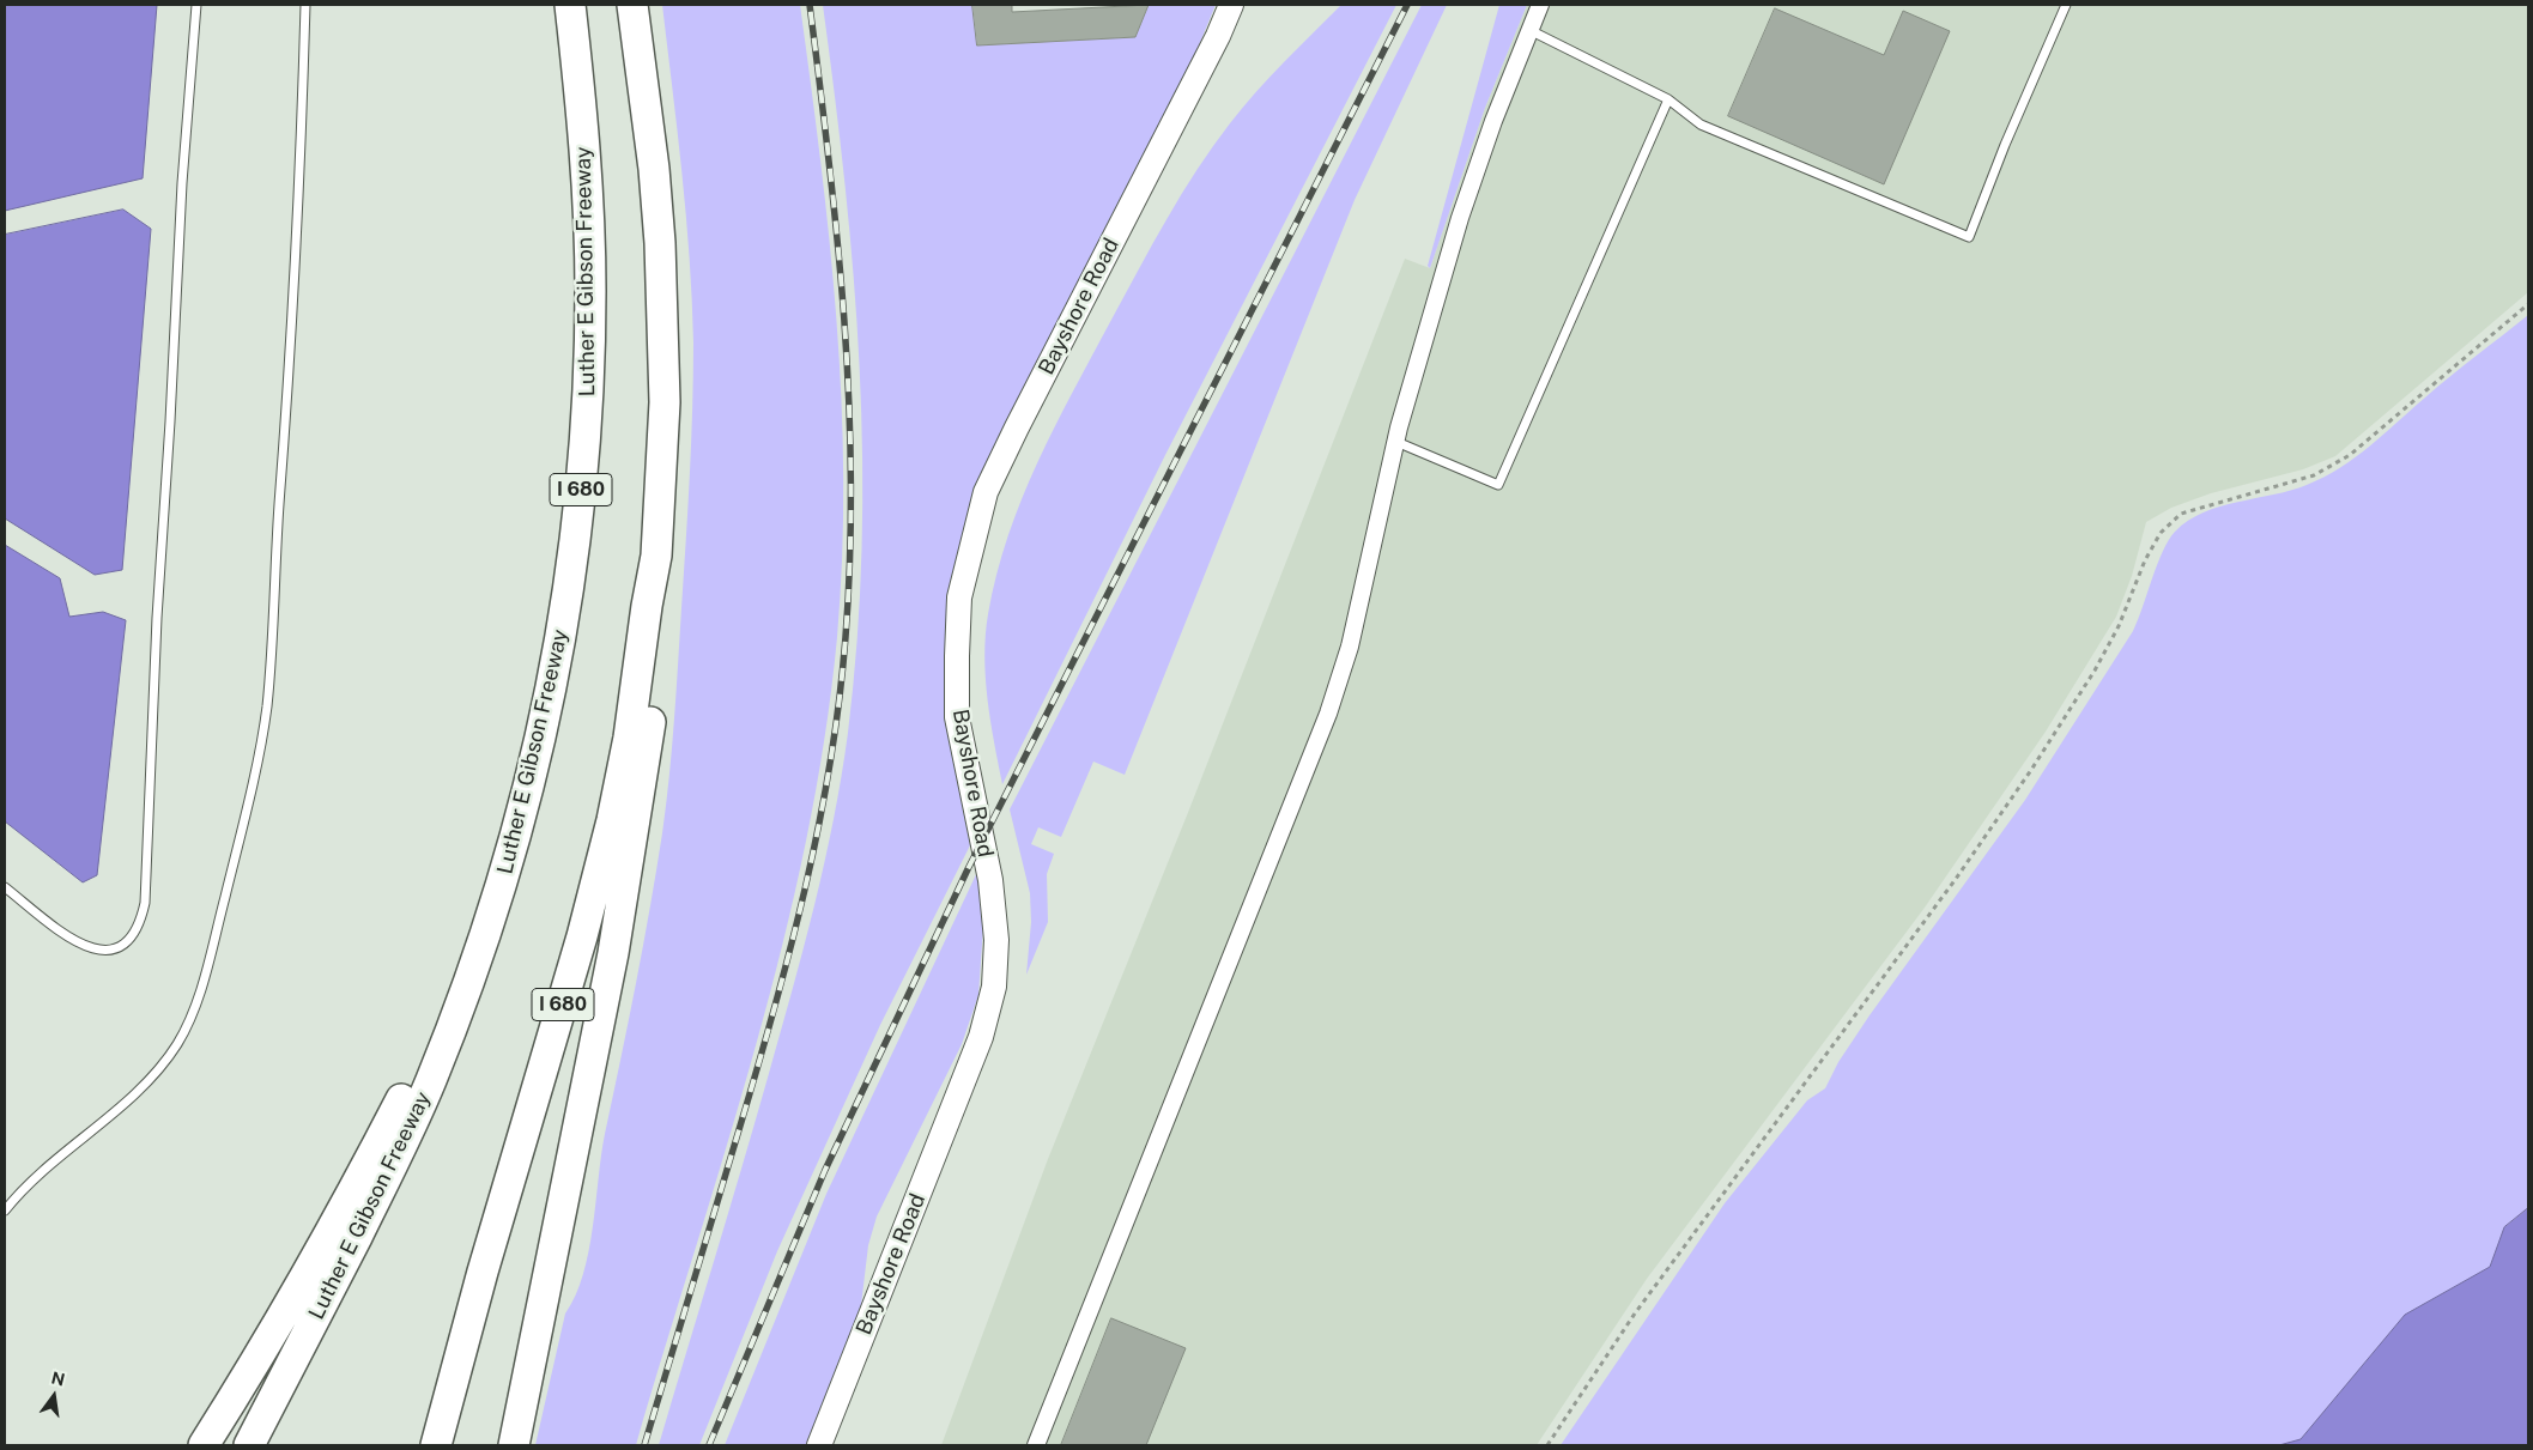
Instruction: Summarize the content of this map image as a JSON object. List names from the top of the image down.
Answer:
{
  "streets": {
    "highway": ["Luther E Gibson Freeway", "I 680"],
    "street": ["Bayshore Road"]
  },
  "north": "top"
}
